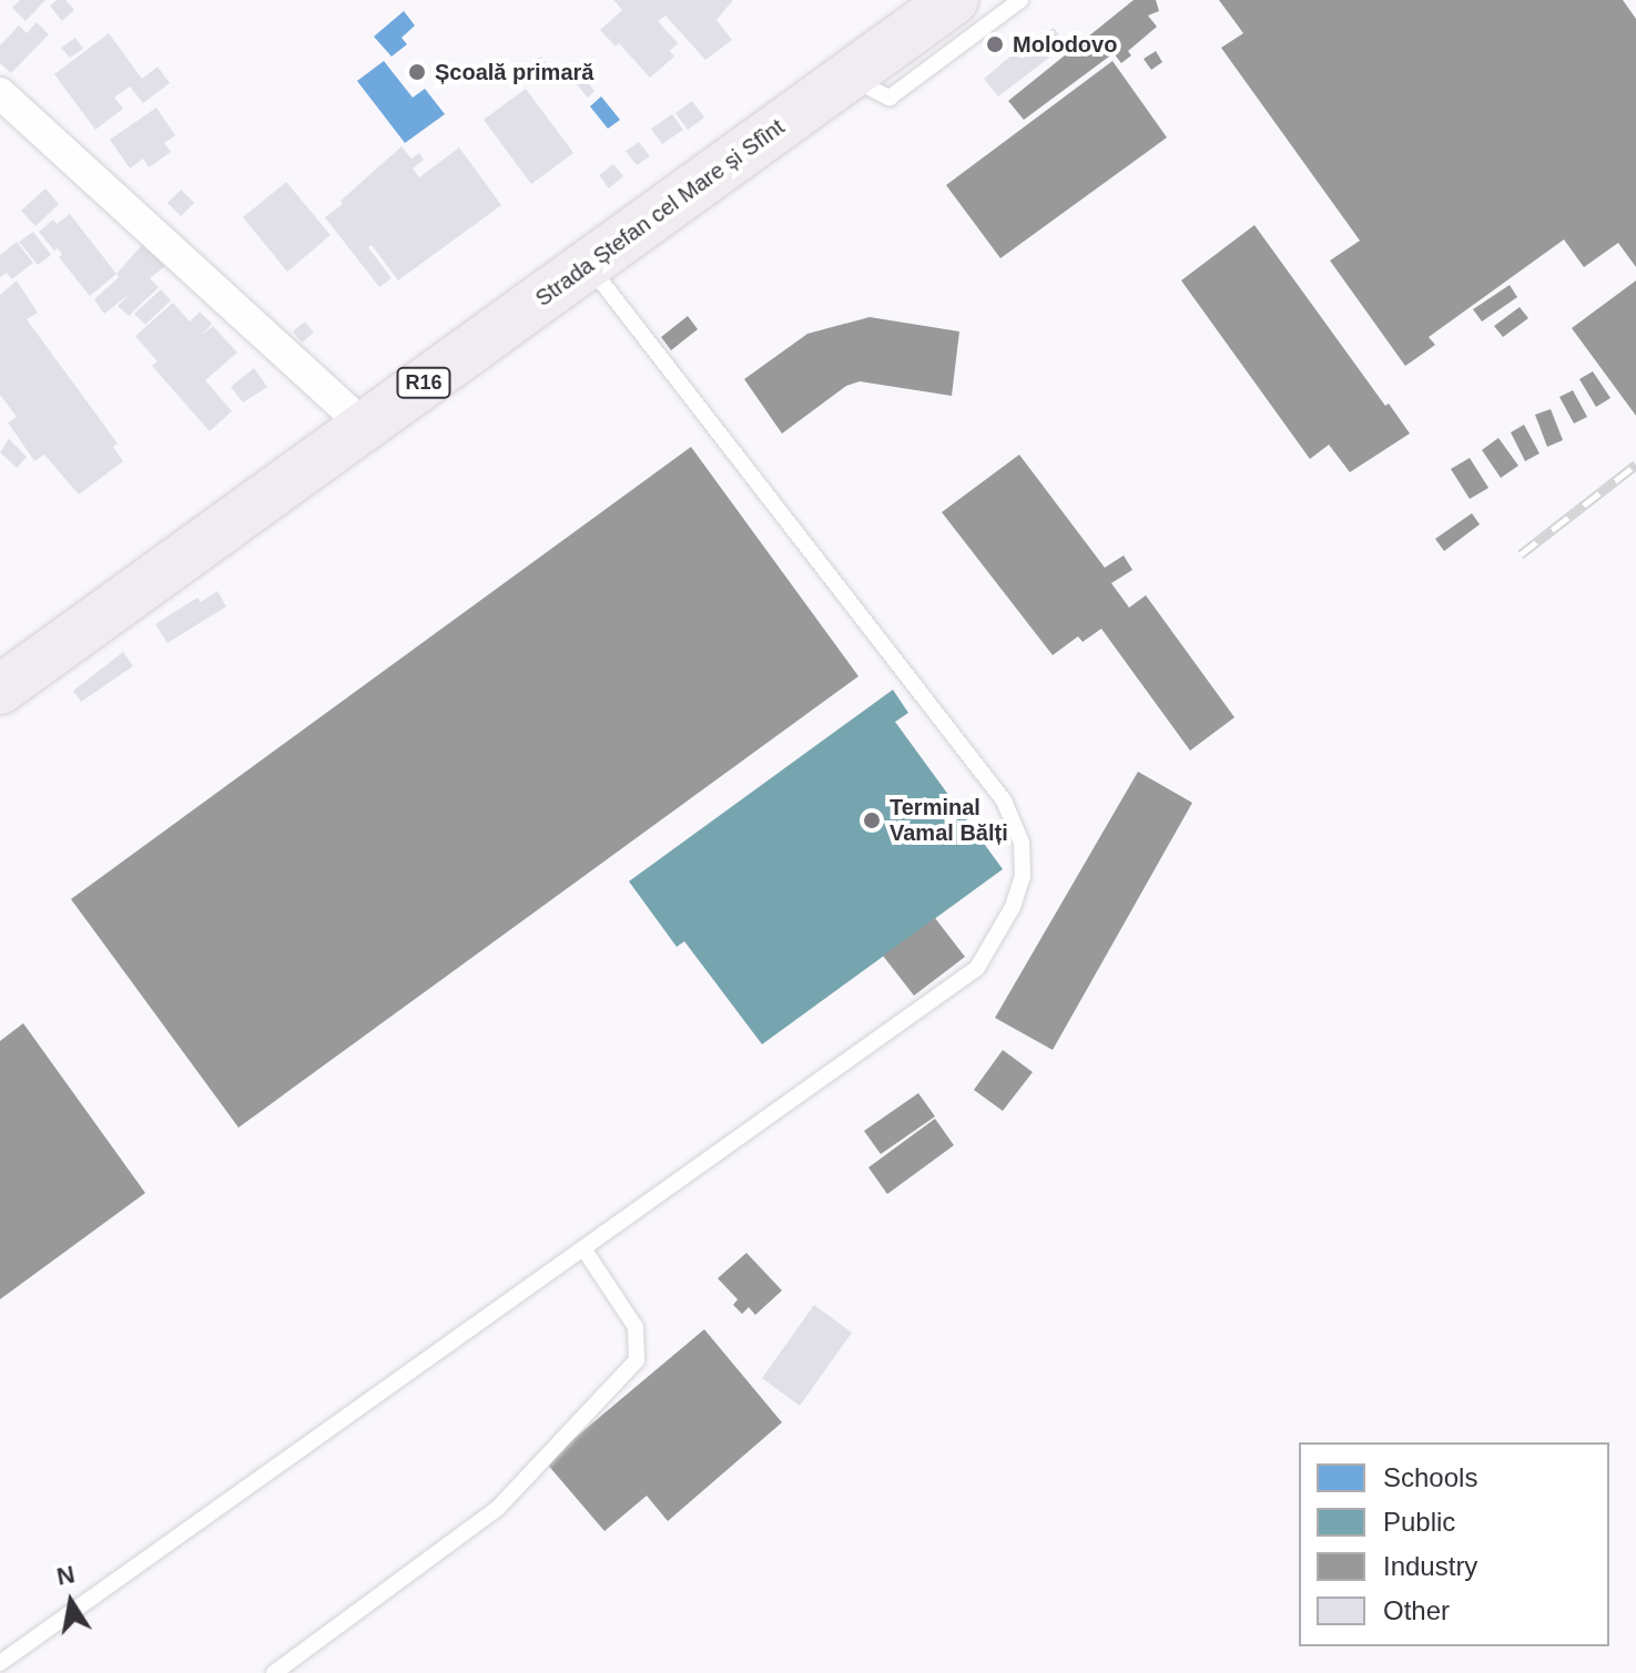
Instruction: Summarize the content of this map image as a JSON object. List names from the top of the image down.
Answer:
{
  "streets": {
    "main road": ["Strada Ștefan cel Mare și Sfînt", "R16"]
  },
  "places": ["Molodovo", "Școală primară", "Terminal Vamal Bălți"],
  "legend": [
    "Schools",
    "Public",
    "Industry",
    "Other"
  ],
  "north": "top"
}
